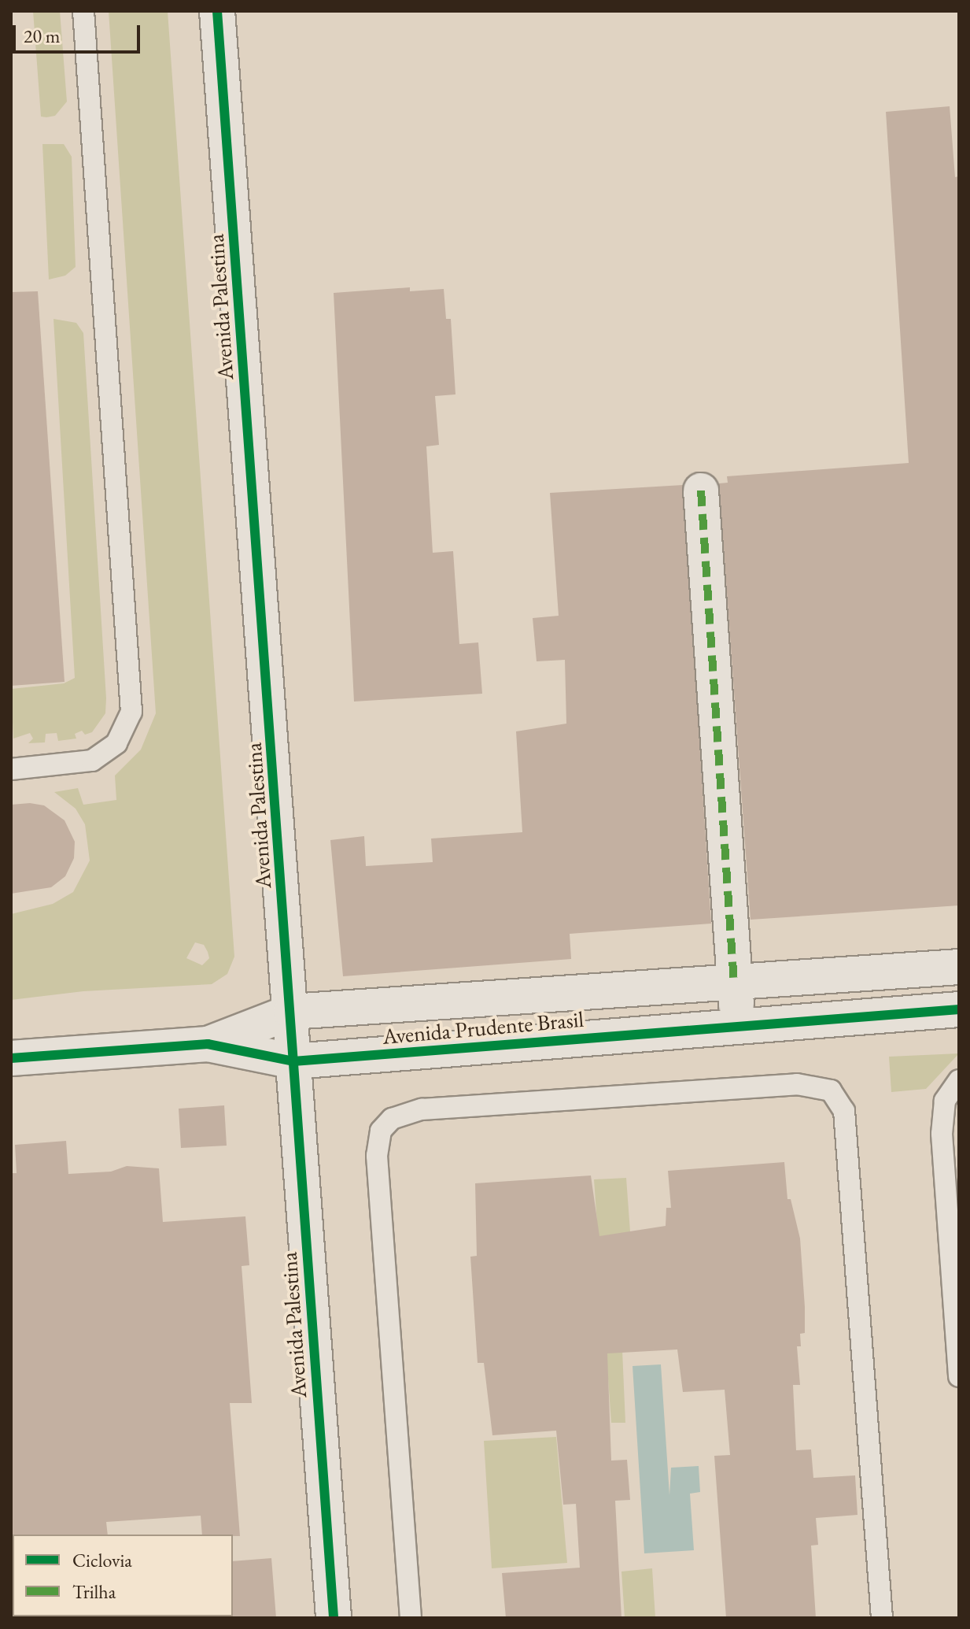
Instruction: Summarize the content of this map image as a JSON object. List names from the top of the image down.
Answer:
{
  "streets": {
    "street": ["Avenida Palestina", "Avenida Prudente Brasil"]
  },
  "crossings": [
    ["Avenida Palestina", "Avenida Prudente Brasil"]
  ],
  "legend": ["Ciclovia", "Trilha"],
  "scale_bar": "20 m"
}
